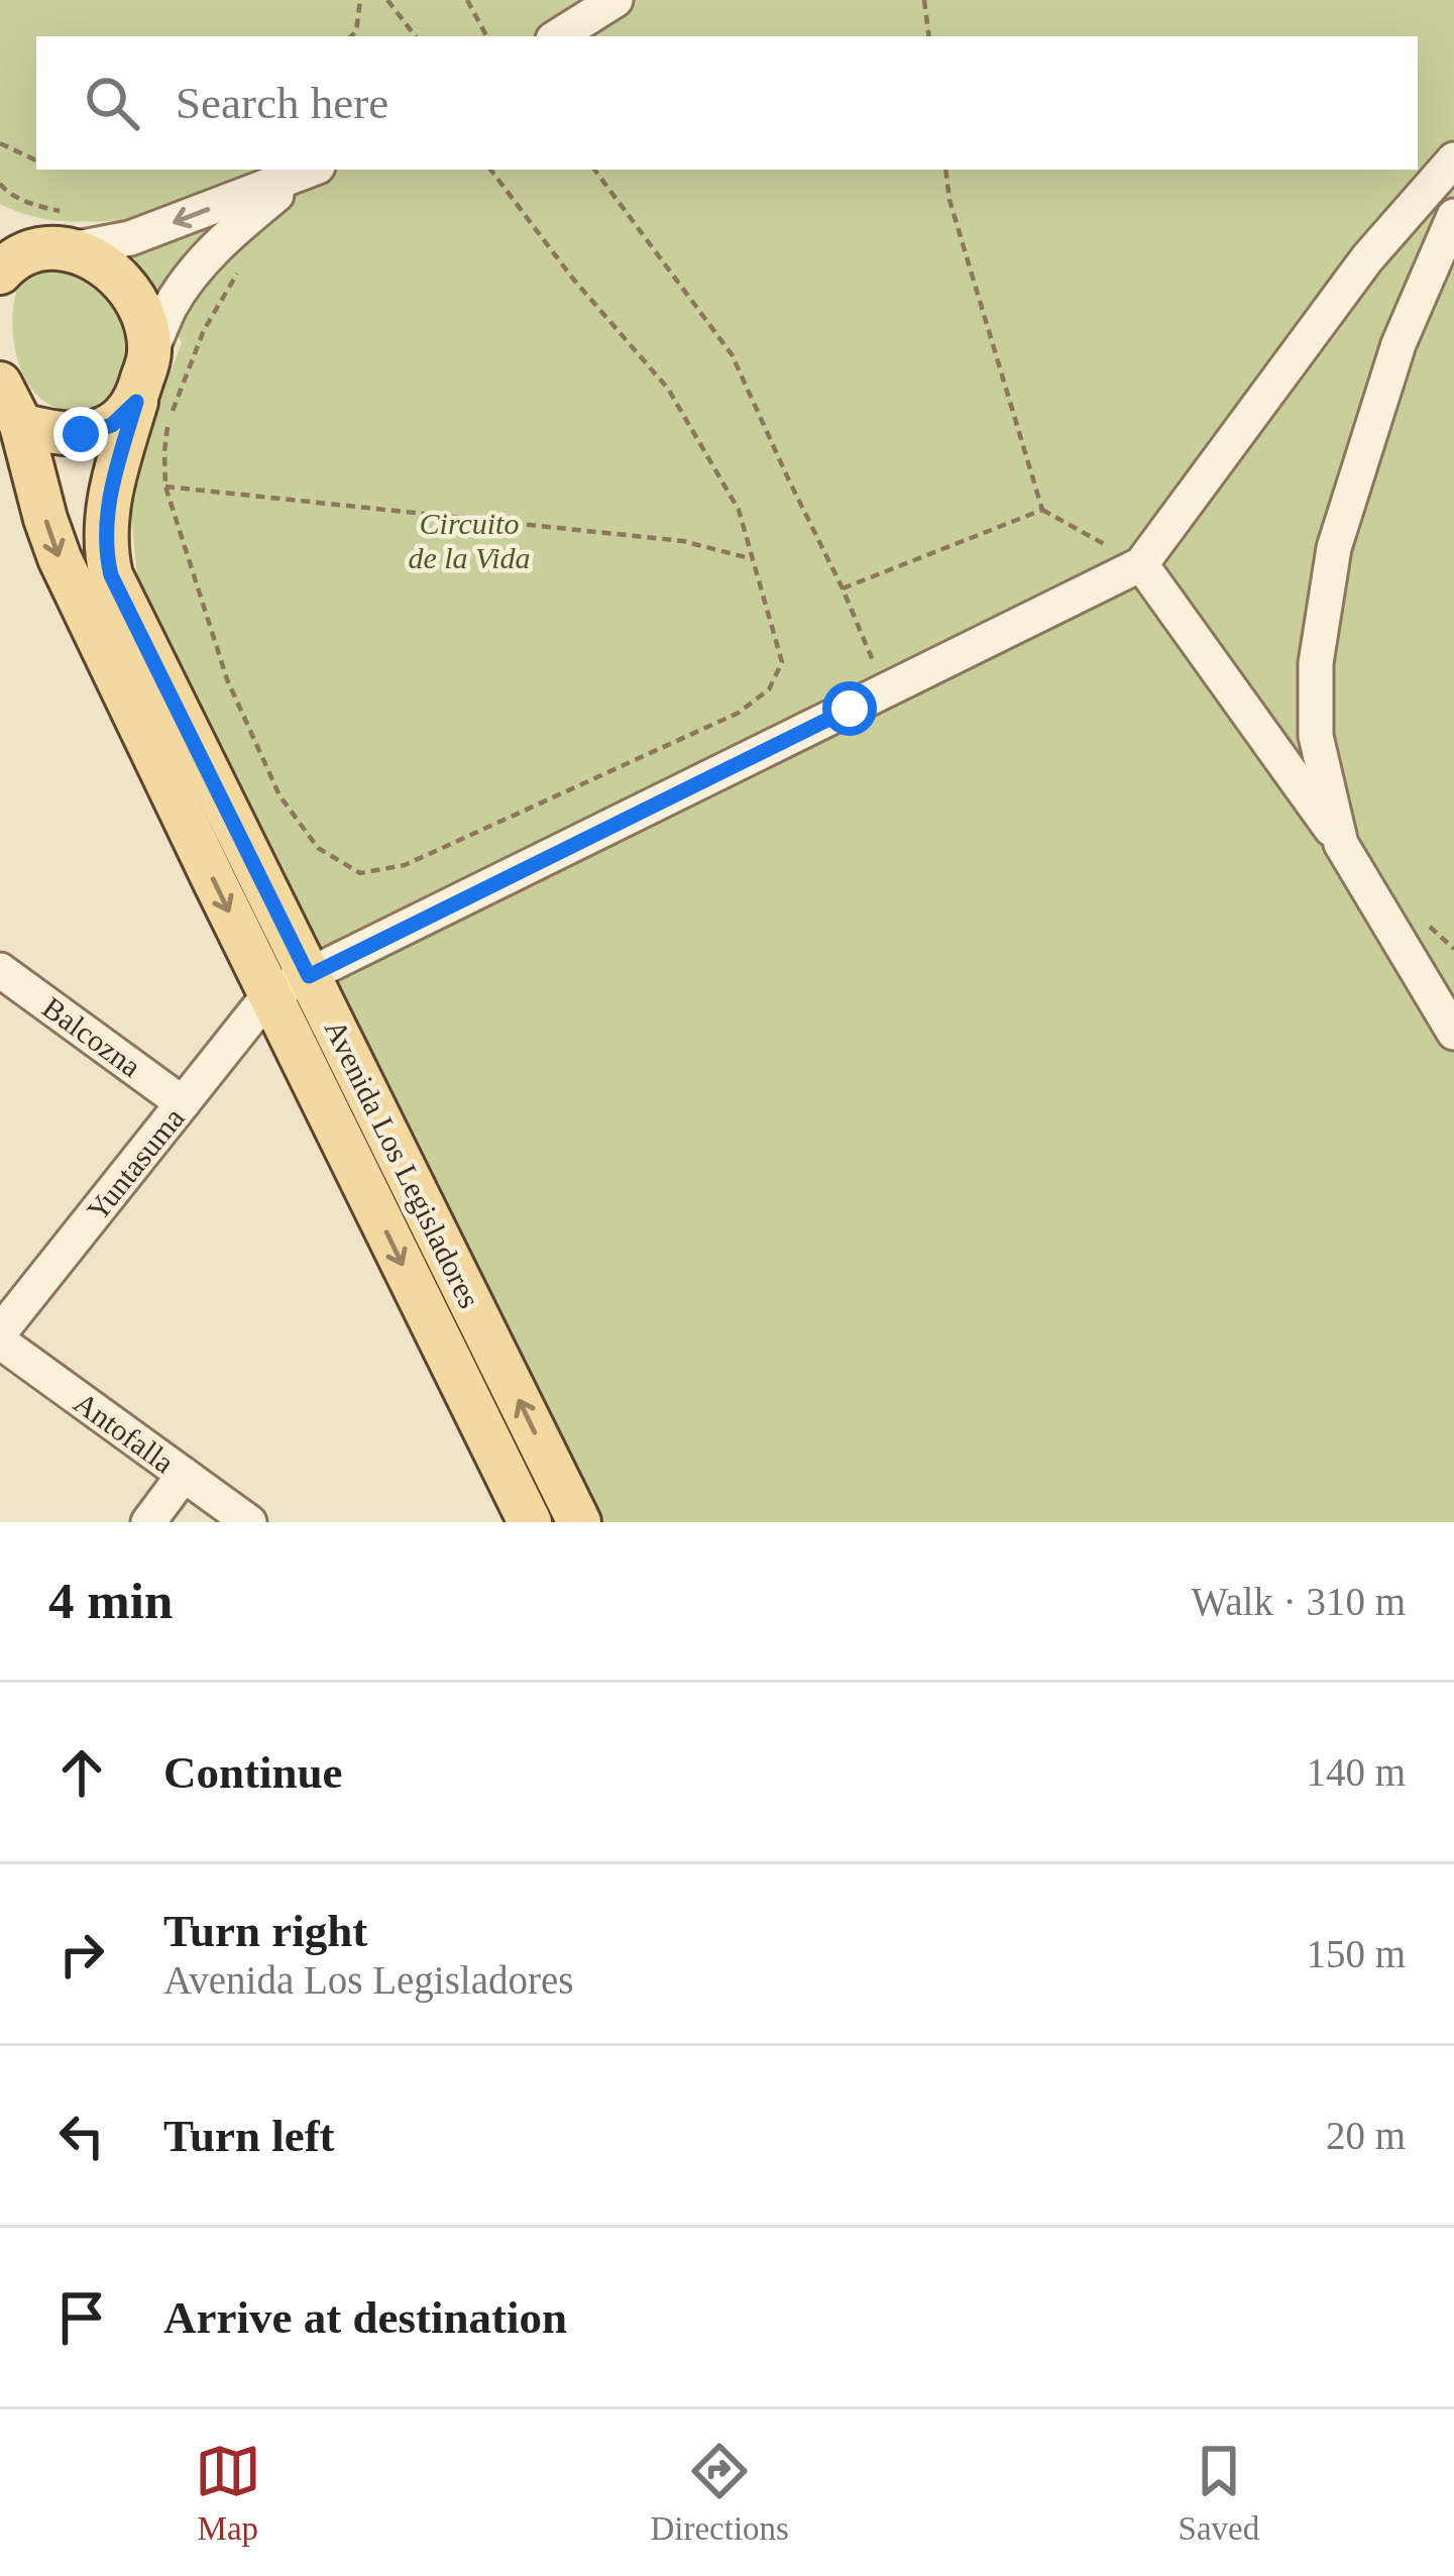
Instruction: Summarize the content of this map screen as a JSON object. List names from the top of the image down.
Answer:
{
  "streets": {
    "main road": ["Avenida Los Legisladores"],
    "street": ["Balcozna", "Yuntasuma", "Antofalla"]
  },
  "crossings": [
    ["Balcozna", "Yuntasuma"],
    ["Yuntasuma", "Avenida Los Legisladores"]
  ],
  "parks": ["Circuito de la Vida"],
  "page": {
    "search": "Search here",
    "heading": ["4 min", "Walk · 310 m"],
    "list": [
      ["Continue", "140 m"],
      ["Turn right", "Avenida Los Legisladores", "150 m"],
      ["Turn left", "20 m"],
      "Arrive at destination"
    ],
    "nav": ["Map", "Directions", "Saved"]
  }
}
